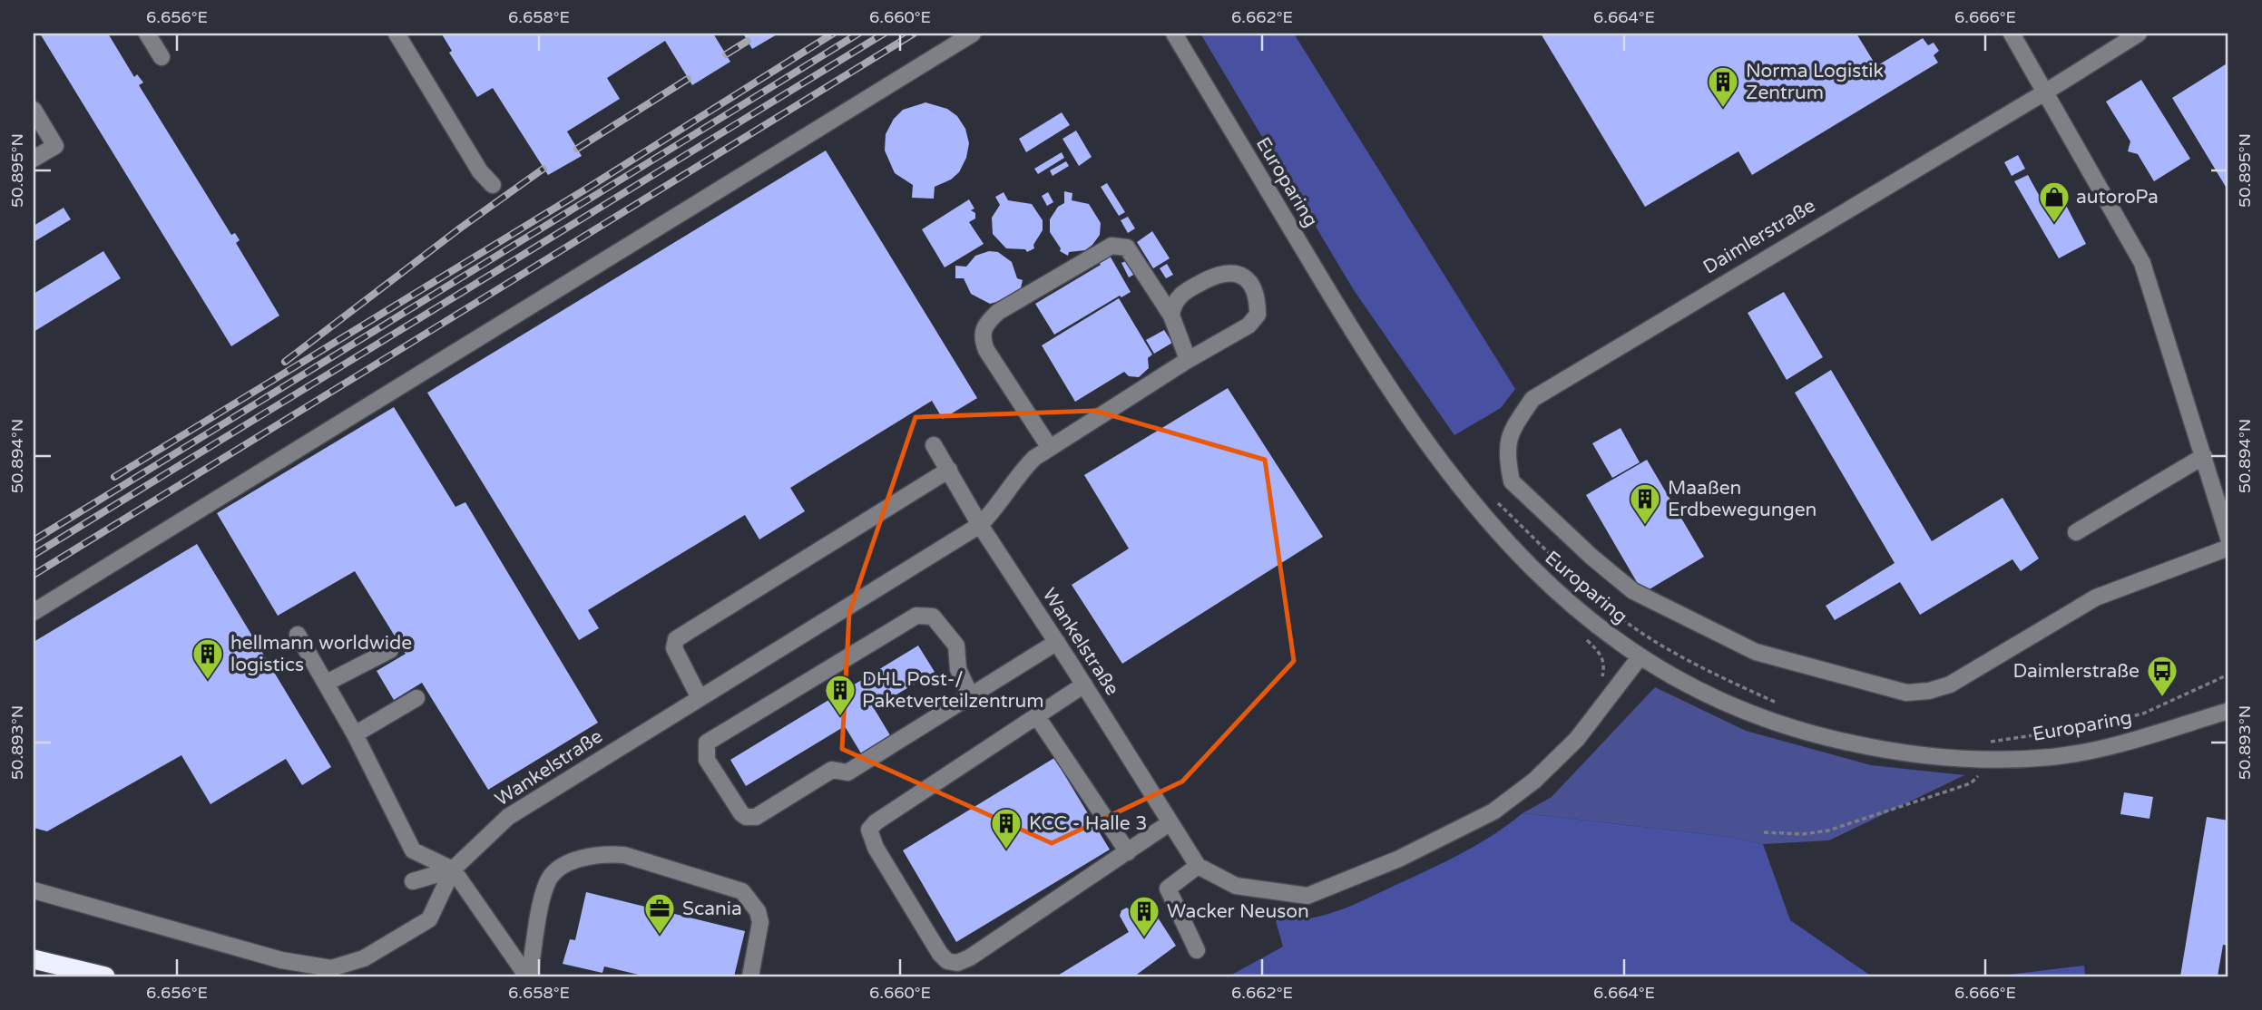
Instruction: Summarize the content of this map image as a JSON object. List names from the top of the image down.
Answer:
{
  "streets": {
    "street": ["Europaring", "Daimlerstraße", "Wankelstraße"]
  },
  "places": {
    "building": [
      "Norma Logistik Zentrum",
      "Maaßen Erdbewegungen",
      "hellmann worldwide logistics",
      "DHL Post-/ Paketverteilzentrum",
      "KCC - Halle 3",
      "Wacker Neuson"
    ],
    "shop": ["autoroPa"],
    "bus stop": ["Daimlerstraße"],
    "office": ["Scania"]
  },
  "coordinates": [
    "6.656°E",
    "6.658°E",
    "6.660°E",
    "6.662°E",
    "6.664°E",
    "6.666°E",
    "50.895°N",
    "50.894°N",
    "50.893°N"
  ]
}
